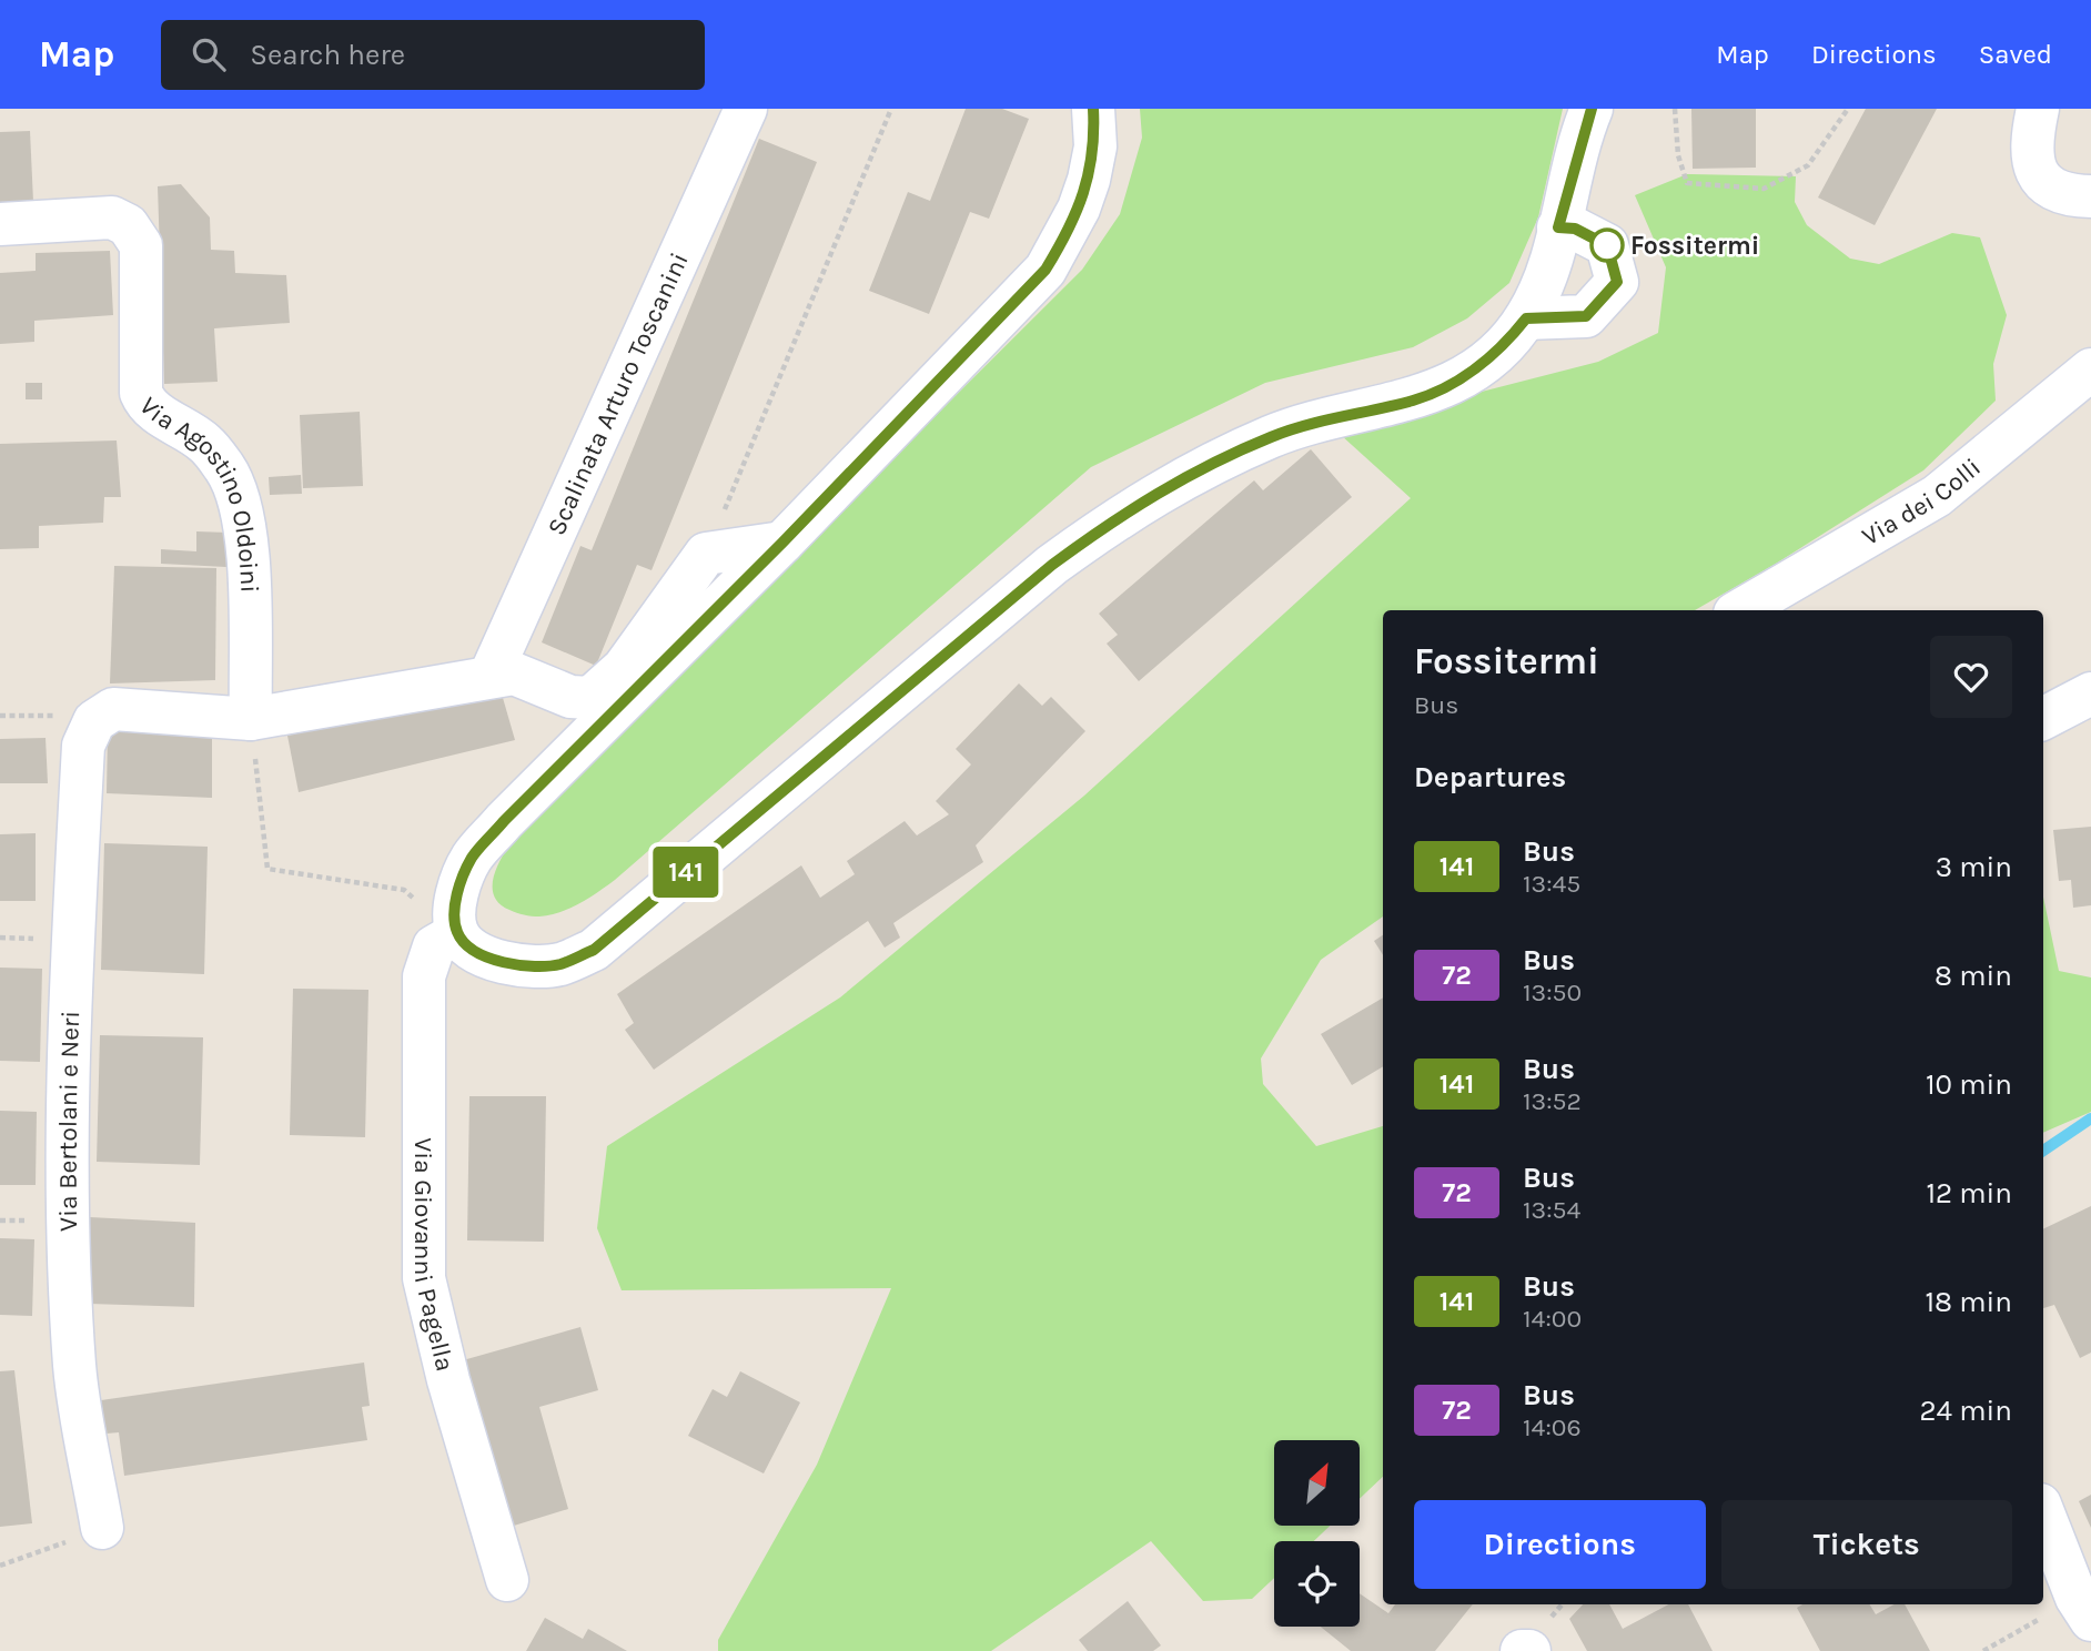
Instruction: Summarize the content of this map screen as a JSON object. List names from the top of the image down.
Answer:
{
  "streets": {
    "street": [
      "Scalinata Arturo Toscanini",
      "Via Agostino Oldoini",
      "Via dei Colli",
      "Via Bertolani e Neri",
      "Via Giovanni Pagella"
    ]
  },
  "crossings": [
    ["Via Agostino Oldoini", "Via Bertolani e Neri"]
  ],
  "places": ["Fossitermi"],
  "lines": ["bus line 141"],
  "north": "top right",
  "page": {
    "header": "Map",
    "search": "Search here",
    "nav": ["Map", "Directions", "Saved"],
    "on_map": "141",
    "heading": [
      ["Fossitermi", "Bus"],
      "Departures"
    ],
    "list": [
      {
        "mark": "141",
        "name": "Bus",
        "note": "13:45",
        "value": "3 min"
      },
      {
        "mark": "72",
        "name": "Bus",
        "note": "13:50",
        "value": "8 min"
      },
      {
        "mark": "141",
        "name": "Bus",
        "note": "13:52",
        "value": "10 min"
      },
      {
        "mark": "72",
        "name": "Bus",
        "note": "13:54",
        "value": "12 min"
      },
      {
        "mark": "141",
        "name": "Bus",
        "note": "14:00",
        "value": "18 min"
      },
      {
        "mark": "72",
        "name": "Bus",
        "note": "14:06",
        "value": "24 min"
      }
    ],
    "buttons": ["Directions", "Tickets"]
  }
}
